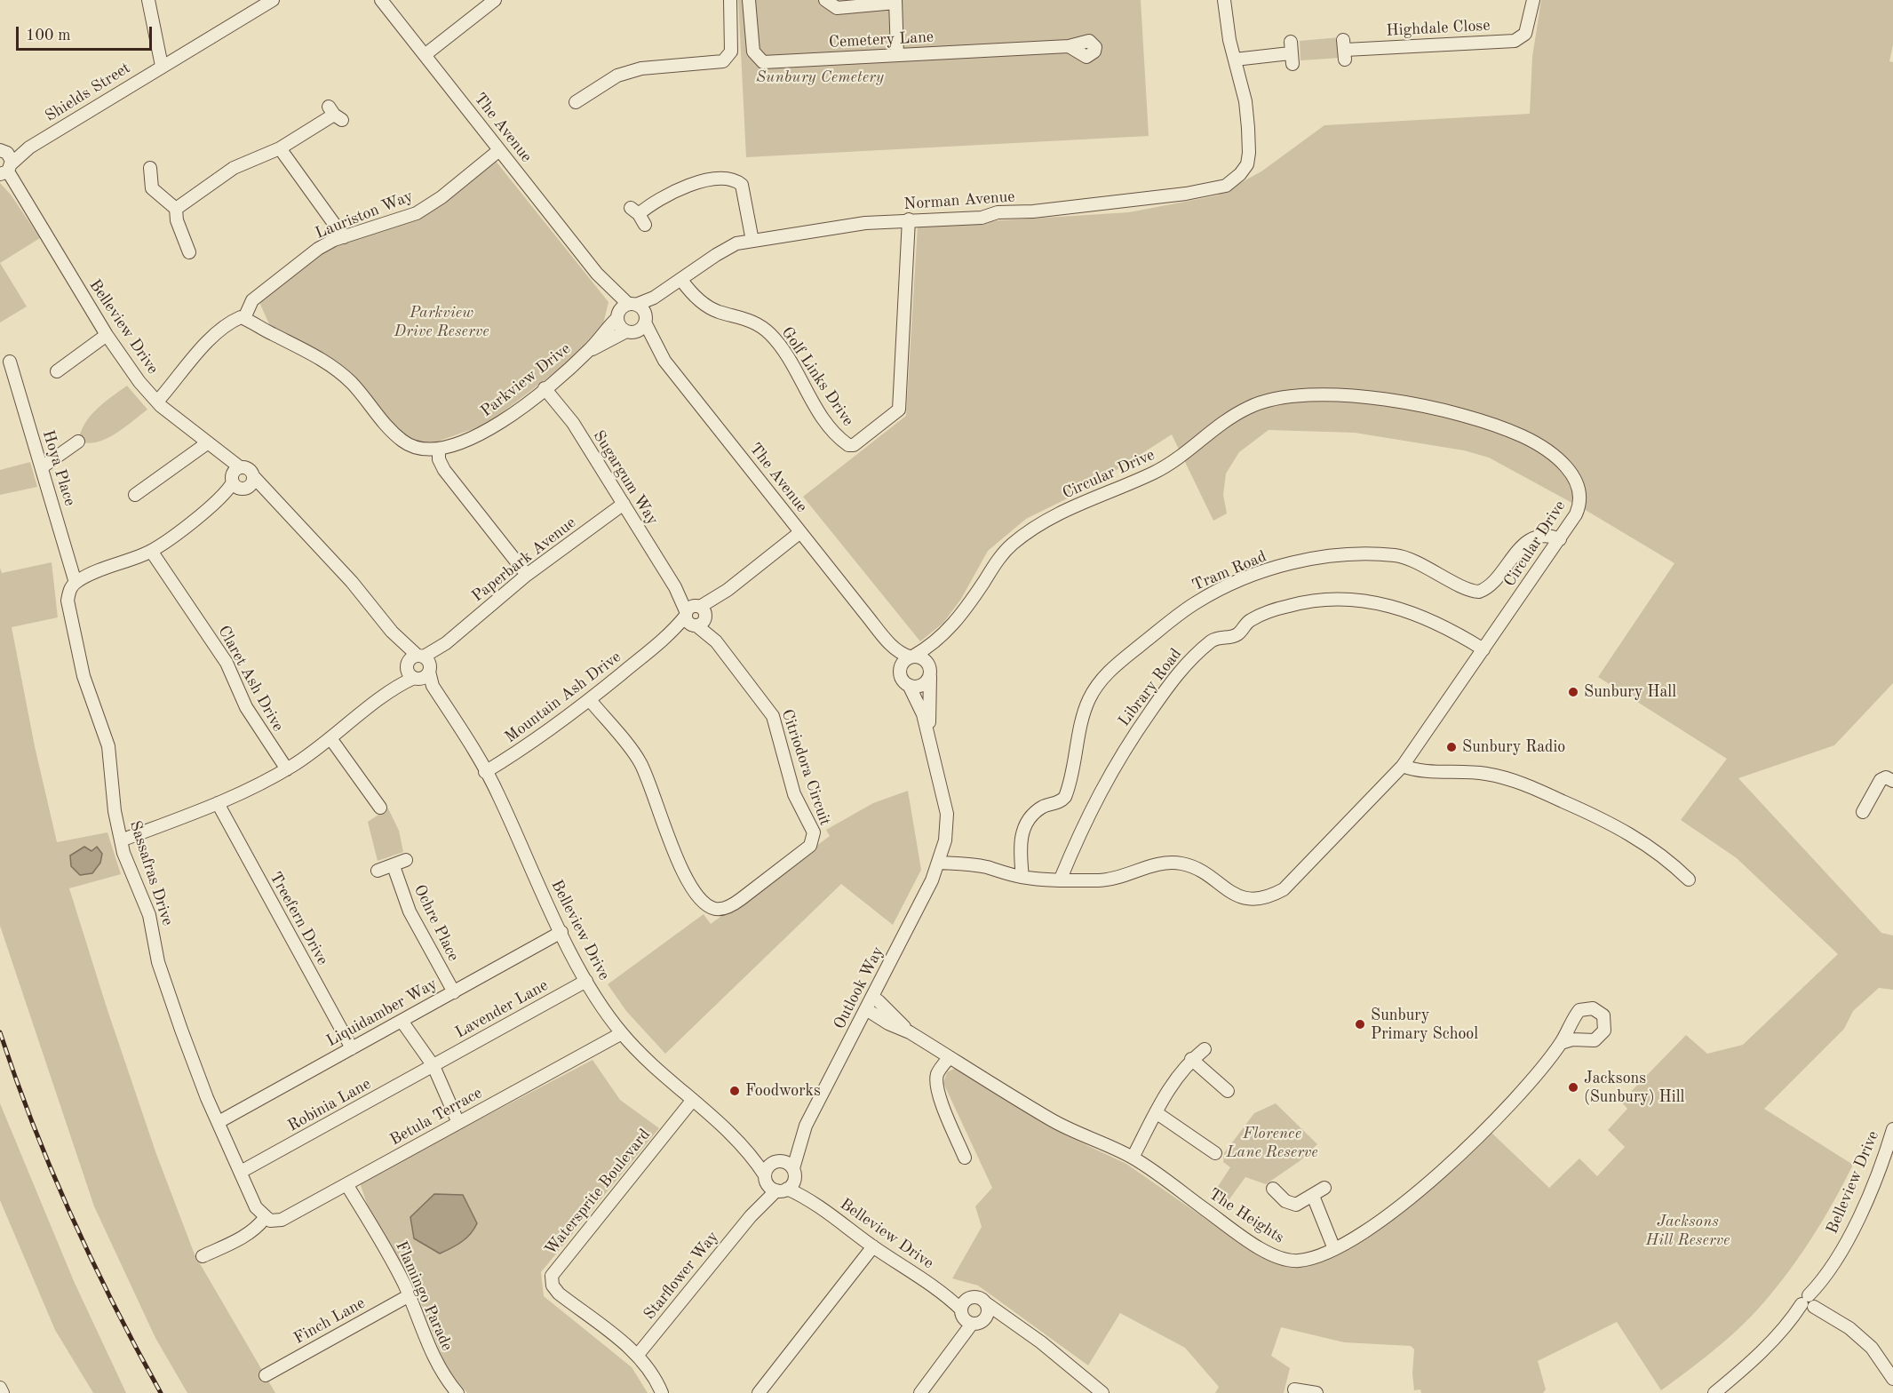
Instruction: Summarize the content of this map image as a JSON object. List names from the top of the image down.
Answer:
{
  "streets": {
    "street": [
      "Highdale Close",
      "Cemetery Lane",
      "Shields Street",
      "The Avenue",
      "Norman Avenue",
      "Lauriston Way",
      "Belleview Drive",
      "Golf Links Drive",
      "Parkview Drive",
      "Hoya Place",
      "Circular Drive",
      "Sugargum Way",
      "Paperbark Avenue",
      "Tram Road",
      "Claret Ash Drive",
      "Library Road",
      "Mountain Ash Drive",
      "Citriodora Circuit",
      "Sassafras Drive",
      "Treefern Drive",
      "Ochre Place",
      "Outlook Way",
      "Lavender Lane",
      "Liquidamber Way",
      "Robinia Lane",
      "Betula Terrace",
      "Watersprite Boulevard",
      "The Heights",
      "Starflower Way",
      "Flamingo Parade",
      "Finch Lane"
    ]
  },
  "crossings": [
    ["Shields Street", "Belleview Drive"],
    ["The Avenue", "Norman Avenue"],
    ["The Avenue", "Lauriston Way"],
    ["The Avenue", "Parkview Drive"],
    ["The Avenue", "Circular Drive"],
    ["The Avenue", "Mountain Ash Drive"],
    ["The Avenue", "Outlook Way"],
    ["Norman Avenue", "Golf Links Drive"],
    ["Norman Avenue", "Parkview Drive"],
    ["Lauriston Way", "Belleview Drive"],
    ["Lauriston Way", "Parkview Drive"],
    ["Belleview Drive", "Paperbark Avenue"],
    ["Belleview Drive", "Mountain Ash Drive"],
    ["Belleview Drive", "Outlook Way"],
    ["Belleview Drive", "Lavender Lane"],
    ["Belleview Drive", "Liquidamber Way"],
    ["Belleview Drive", "Betula Terrace"],
    ["Belleview Drive", "Watersprite Boulevard"],
    ["Belleview Drive", "Starflower Way"],
    ["Parkview Drive", "Sugargum Way"],
    ["Hoya Place", "Sassafras Drive"],
    ["Circular Drive", "Tram Road"],
    ["Circular Drive", "Library Road"],
    ["Circular Drive", "Outlook Way"],
    ["Sugargum Way", "Paperbark Avenue"],
    ["Sugargum Way", "Mountain Ash Drive"],
    ["Sugargum Way", "Citriodora Circuit"],
    ["Paperbark Avenue", "Claret Ash Drive"],
    ["Paperbark Avenue", "Sassafras Drive"],
    ["Paperbark Avenue", "Treefern Drive"],
    ["Mountain Ash Drive", "Citriodora Circuit"],
    ["Sassafras Drive", "Liquidamber Way"],
    ["Sassafras Drive", "Robinia Lane"],
    ["Sassafras Drive", "Betula Terrace"],
    ["Treefern Drive", "Liquidamber Way"],
    ["Ochre Place", "Liquidamber Way"],
    ["Outlook Way", "The Heights"],
    ["Outlook Way", "Starflower Way"],
    ["Lavender Lane", "Robinia Lane"],
    ["Betula Terrace", "Flamingo Parade"],
    ["Watersprite Boulevard", "Starflower Way"],
    ["Flamingo Parade", "Finch Lane"]
  ],
  "parks": [
    "Sunbury Cemetery",
    "Parkview Drive Reserve",
    "Florence Lane Reserve",
    "Jacksons Hill Reserve"
  ],
  "places": [
    "Sunbury Hall",
    "Sunbury Radio",
    "Sunbury Primary School",
    "Jacksons (Sunbury) Hill",
    "Foodworks"
  ],
  "scale_bar": "100 m"
}
